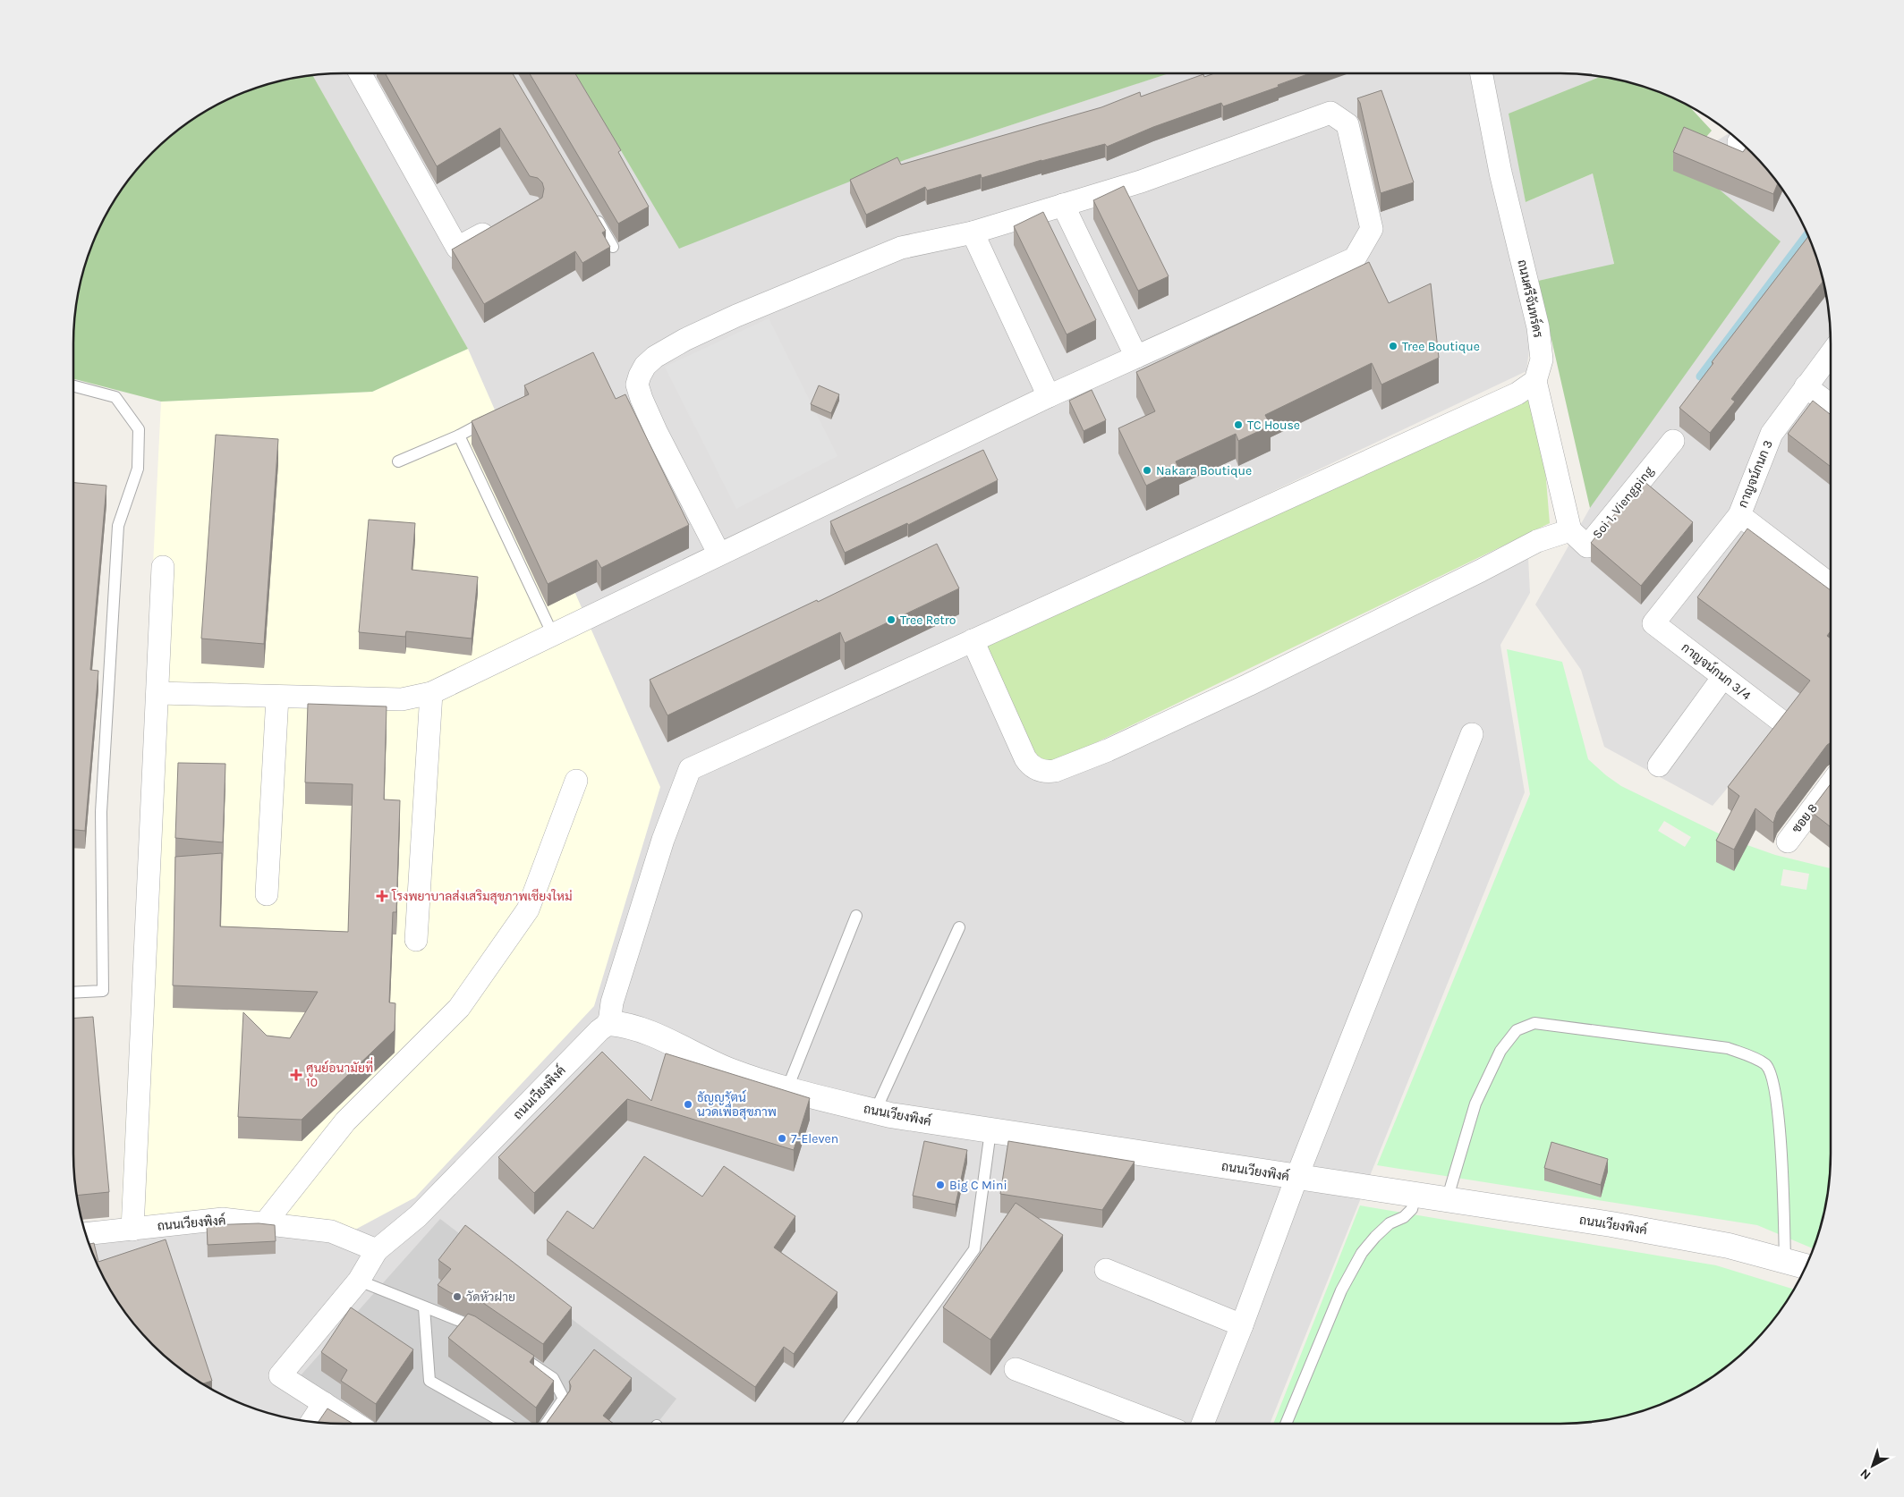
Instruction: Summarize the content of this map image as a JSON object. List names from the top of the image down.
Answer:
{
  "streets": {
    "street": [
      "ถนนศรีจันทร์ดร",
      "กาญจน์กนก 3",
      "Soi 1, Viengping",
      "กาญจน์กนก 3/4",
      "ซอย 8",
      "ถนนเวียงพิงค์"
    ]
  },
  "crossings": [
    ["ถนนศรีจันทร์ดร", "Soi 1, Viengping"],
    ["กาญจน์กนก 3", "กาญจน์กนก 3/4"]
  ],
  "places": {
    "other": [
      "Tree Boutique",
      "TC House",
      "Nakara Boutique",
      "Tree Retro",
      "ธัญญรัตน์ นวดเพื่อสุขภาพ",
      "7-Eleven",
      "Big C Mini",
      "วัดหัวฝาย"
    ],
    "health": ["โรงพยาบาลส่งเสริมสุขภาพเชียงใหม่", "ศูนย์อนามัยที่ 10"]
  },
  "north": "bottom left"
}
